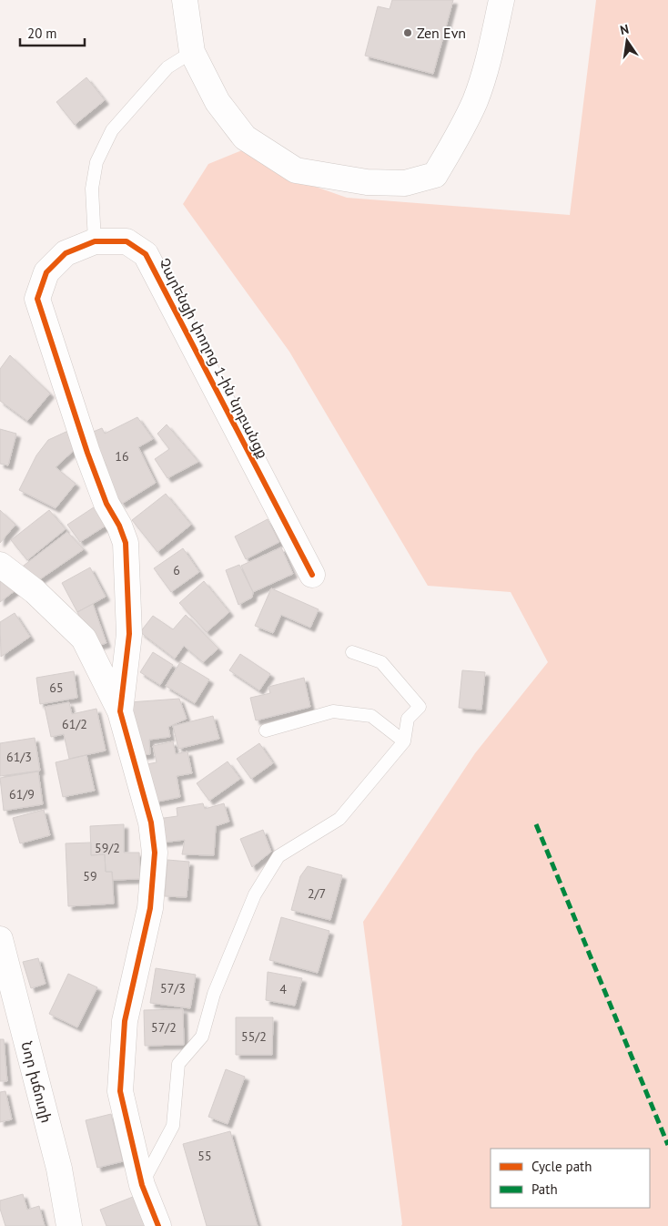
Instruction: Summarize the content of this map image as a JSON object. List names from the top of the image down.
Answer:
{
  "streets": {
    "street": ["Չարենցի փողոց 1-ին նրբանցք", "Նոր խճուղի"]
  },
  "places": ["Zen Evn"],
  "house_numbers": [
    "16",
    "6",
    "65",
    "61/2",
    "61/3",
    "61/9",
    "59/2",
    "59",
    "2/7",
    "57/3",
    "4",
    "57/2",
    "55/2",
    "55"
  ],
  "legend": ["Cycle path", "Path"],
  "scale_bar": "20 m",
  "north": "top"
}
